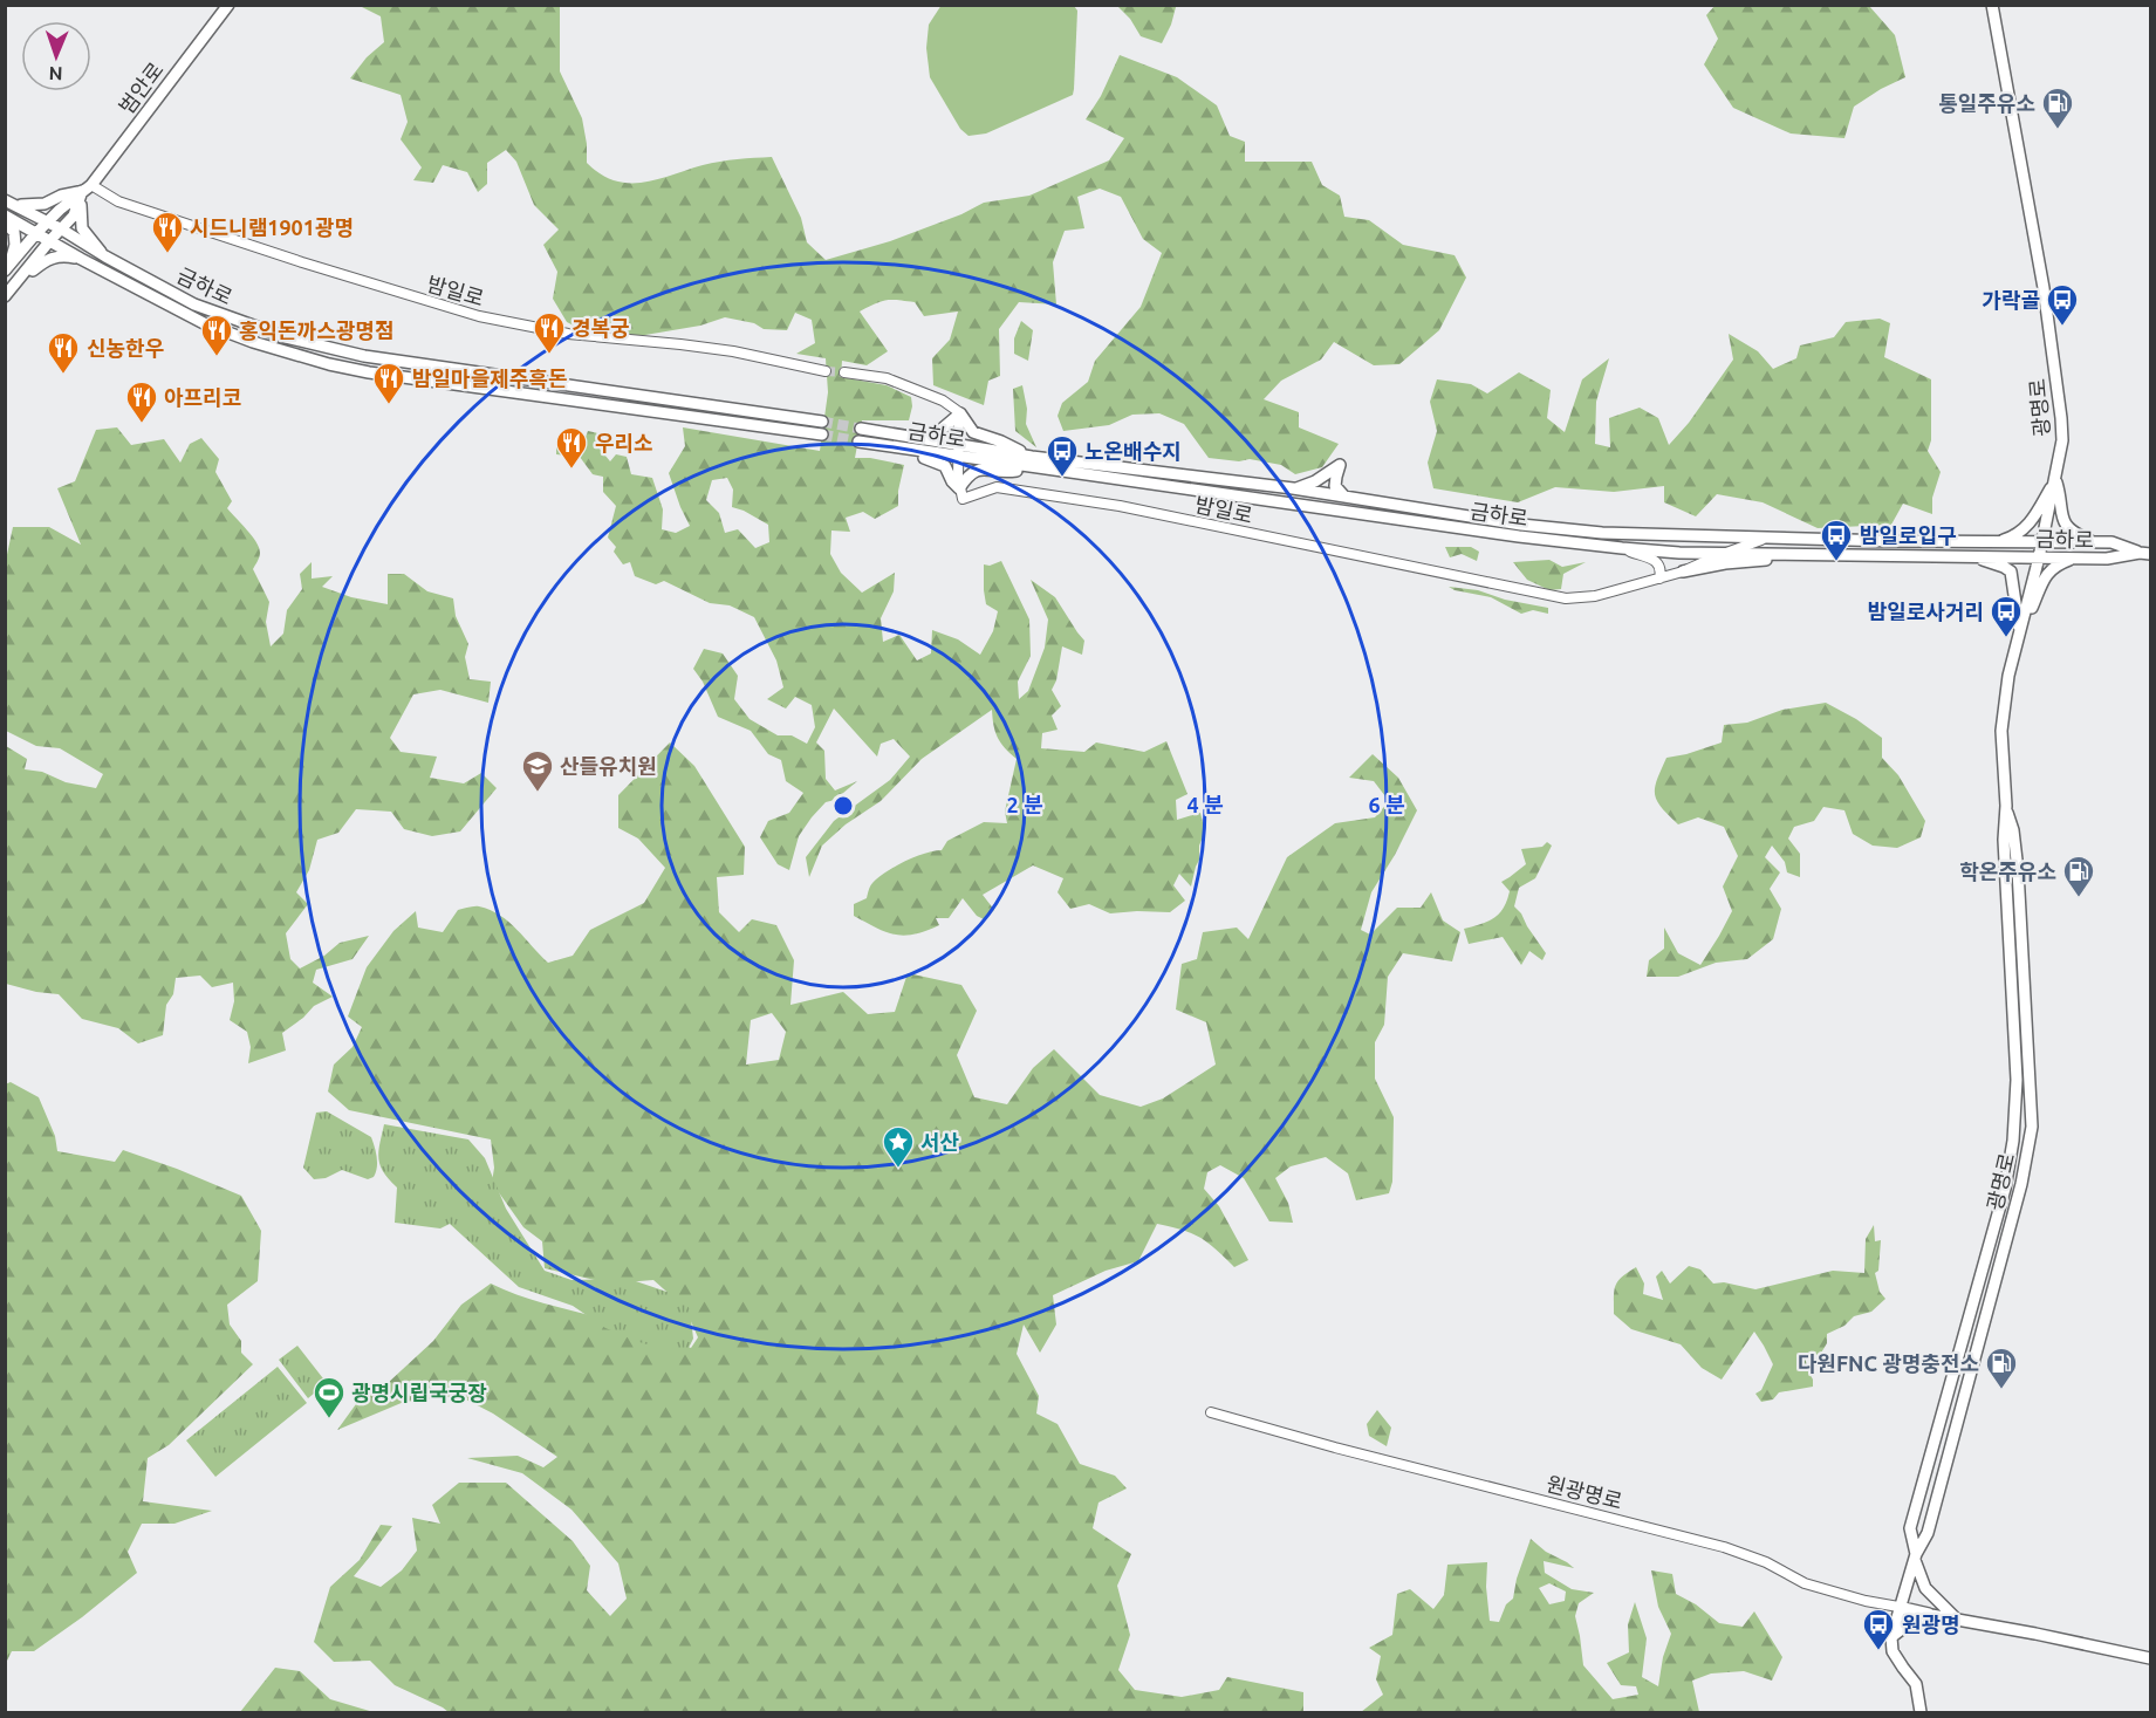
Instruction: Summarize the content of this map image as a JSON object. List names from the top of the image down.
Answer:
{
  "streets": {
    "main road": [
      "범안로",
      "금하로",
      "광명로",
      "원광명로"
    ],
    "street": ["밤일로"]
  },
  "crossings": [
    ["범안로", "금하로"],
    ["범안로", "밤일로"],
    ["금하로", "밤일로"],
    ["금하로", "광명로"],
    ["광명로", "원광명로"]
  ],
  "places": {
    "fuel station": ["통일주유소", "학온주유소", "다원FNC 광명충전소"],
    "restaurant": [
      "시드니램1901광명",
      "경복궁",
      "홍익돈까스광명점",
      "신농한우",
      "밤일마을제주흑돈",
      "아프리코",
      "우리소"
    ],
    "bus stop": [
      "가락골",
      "노온배수지",
      "밤일로입구",
      "밤일로사거리",
      "원광명"
    ],
    "school or university": ["산들유치원"],
    "place": ["서산"],
    "sports": ["광명시립국궁장"]
  },
  "north": "bottom",
  "rings": ["2 분", "4 분", "6 분"]
}
